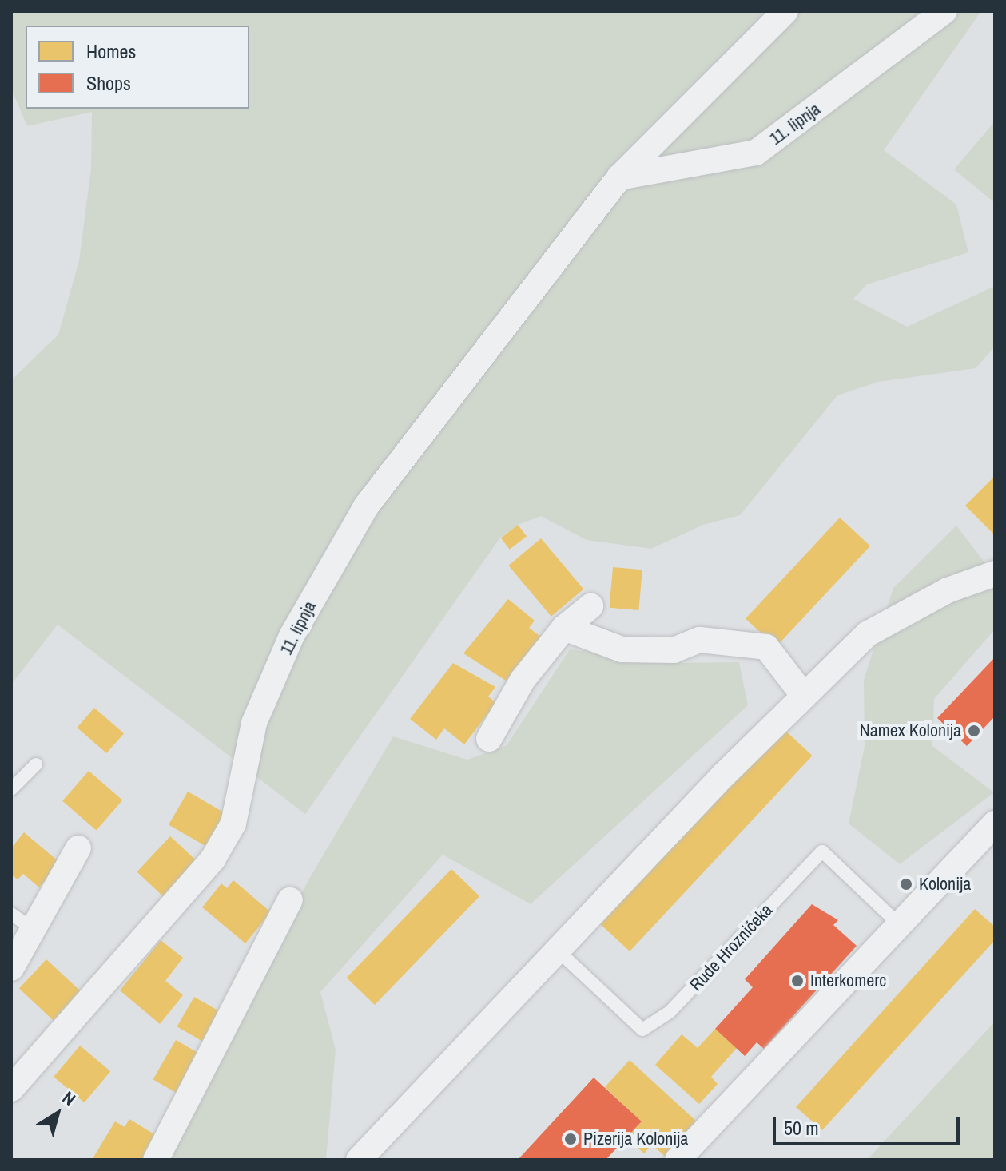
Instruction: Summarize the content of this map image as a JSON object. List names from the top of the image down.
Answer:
{
  "streets": {
    "street": ["11. lipnja"],
    "lane": ["Rude Hrozničeka"]
  },
  "places": [
    "Namex Kolonija",
    "Kolonija",
    "Interkomerc",
    "Pizerija Kolonija"
  ],
  "legend": ["Homes", "Shops"],
  "scale_bar": "50 m",
  "north": "top right"
}
